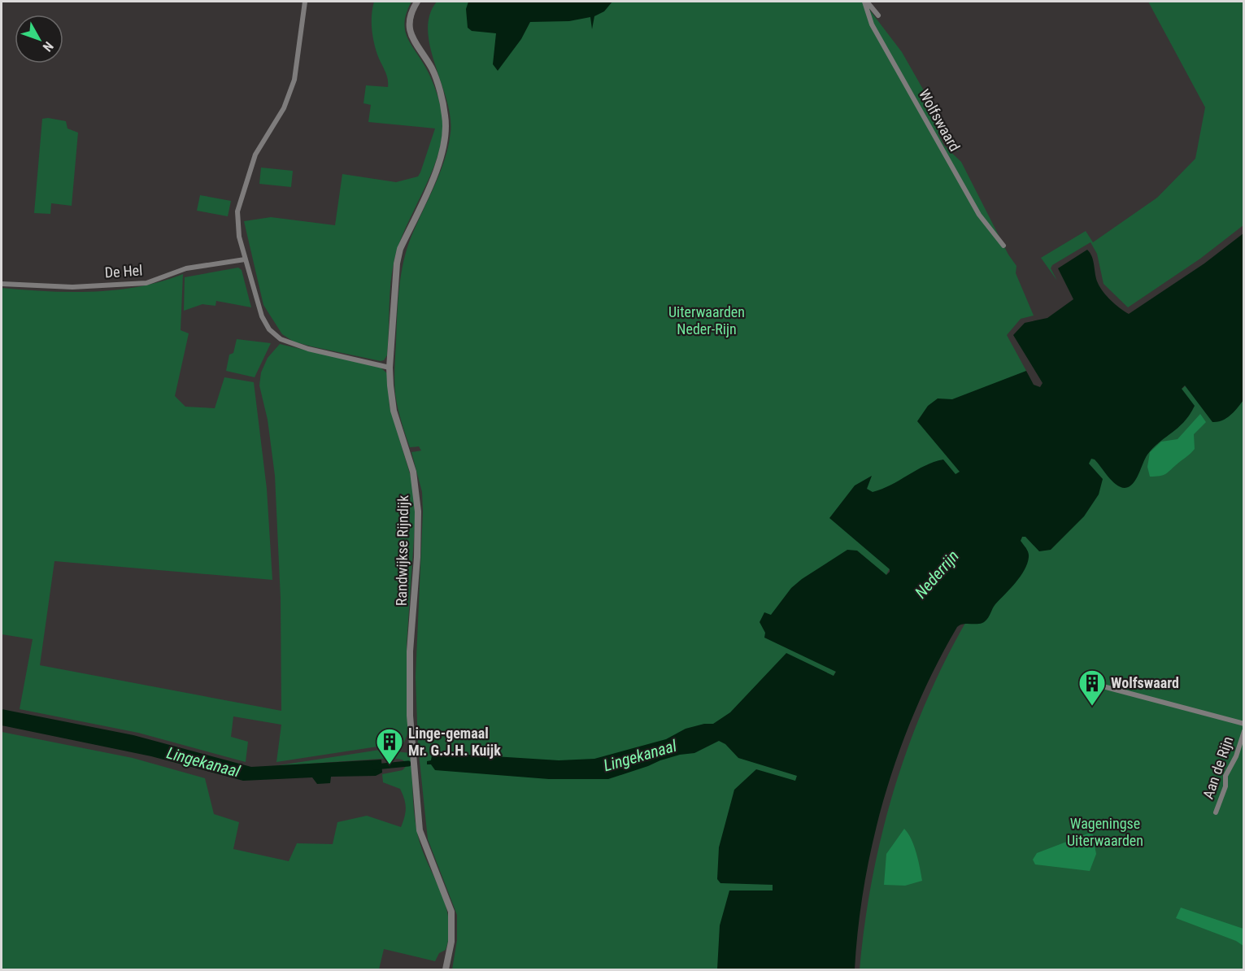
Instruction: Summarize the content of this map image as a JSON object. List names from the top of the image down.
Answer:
{
  "streets": {
    "street": [
      "Wolfswaard",
      "De Hel",
      "Randwijkse Rijndijk",
      "Aan de Rijn"
    ]
  },
  "water": ["Nederrijn", "Lingekanaal"],
  "parks": ["Uiterwaarden Neder-Rijn", "Wageningse Uiterwaarden"],
  "places": {
    "building": ["Wolfswaard", "Linge-gemaal Mr. G.J.H. Kuijk"]
  },
  "north": "bottom right"
}
